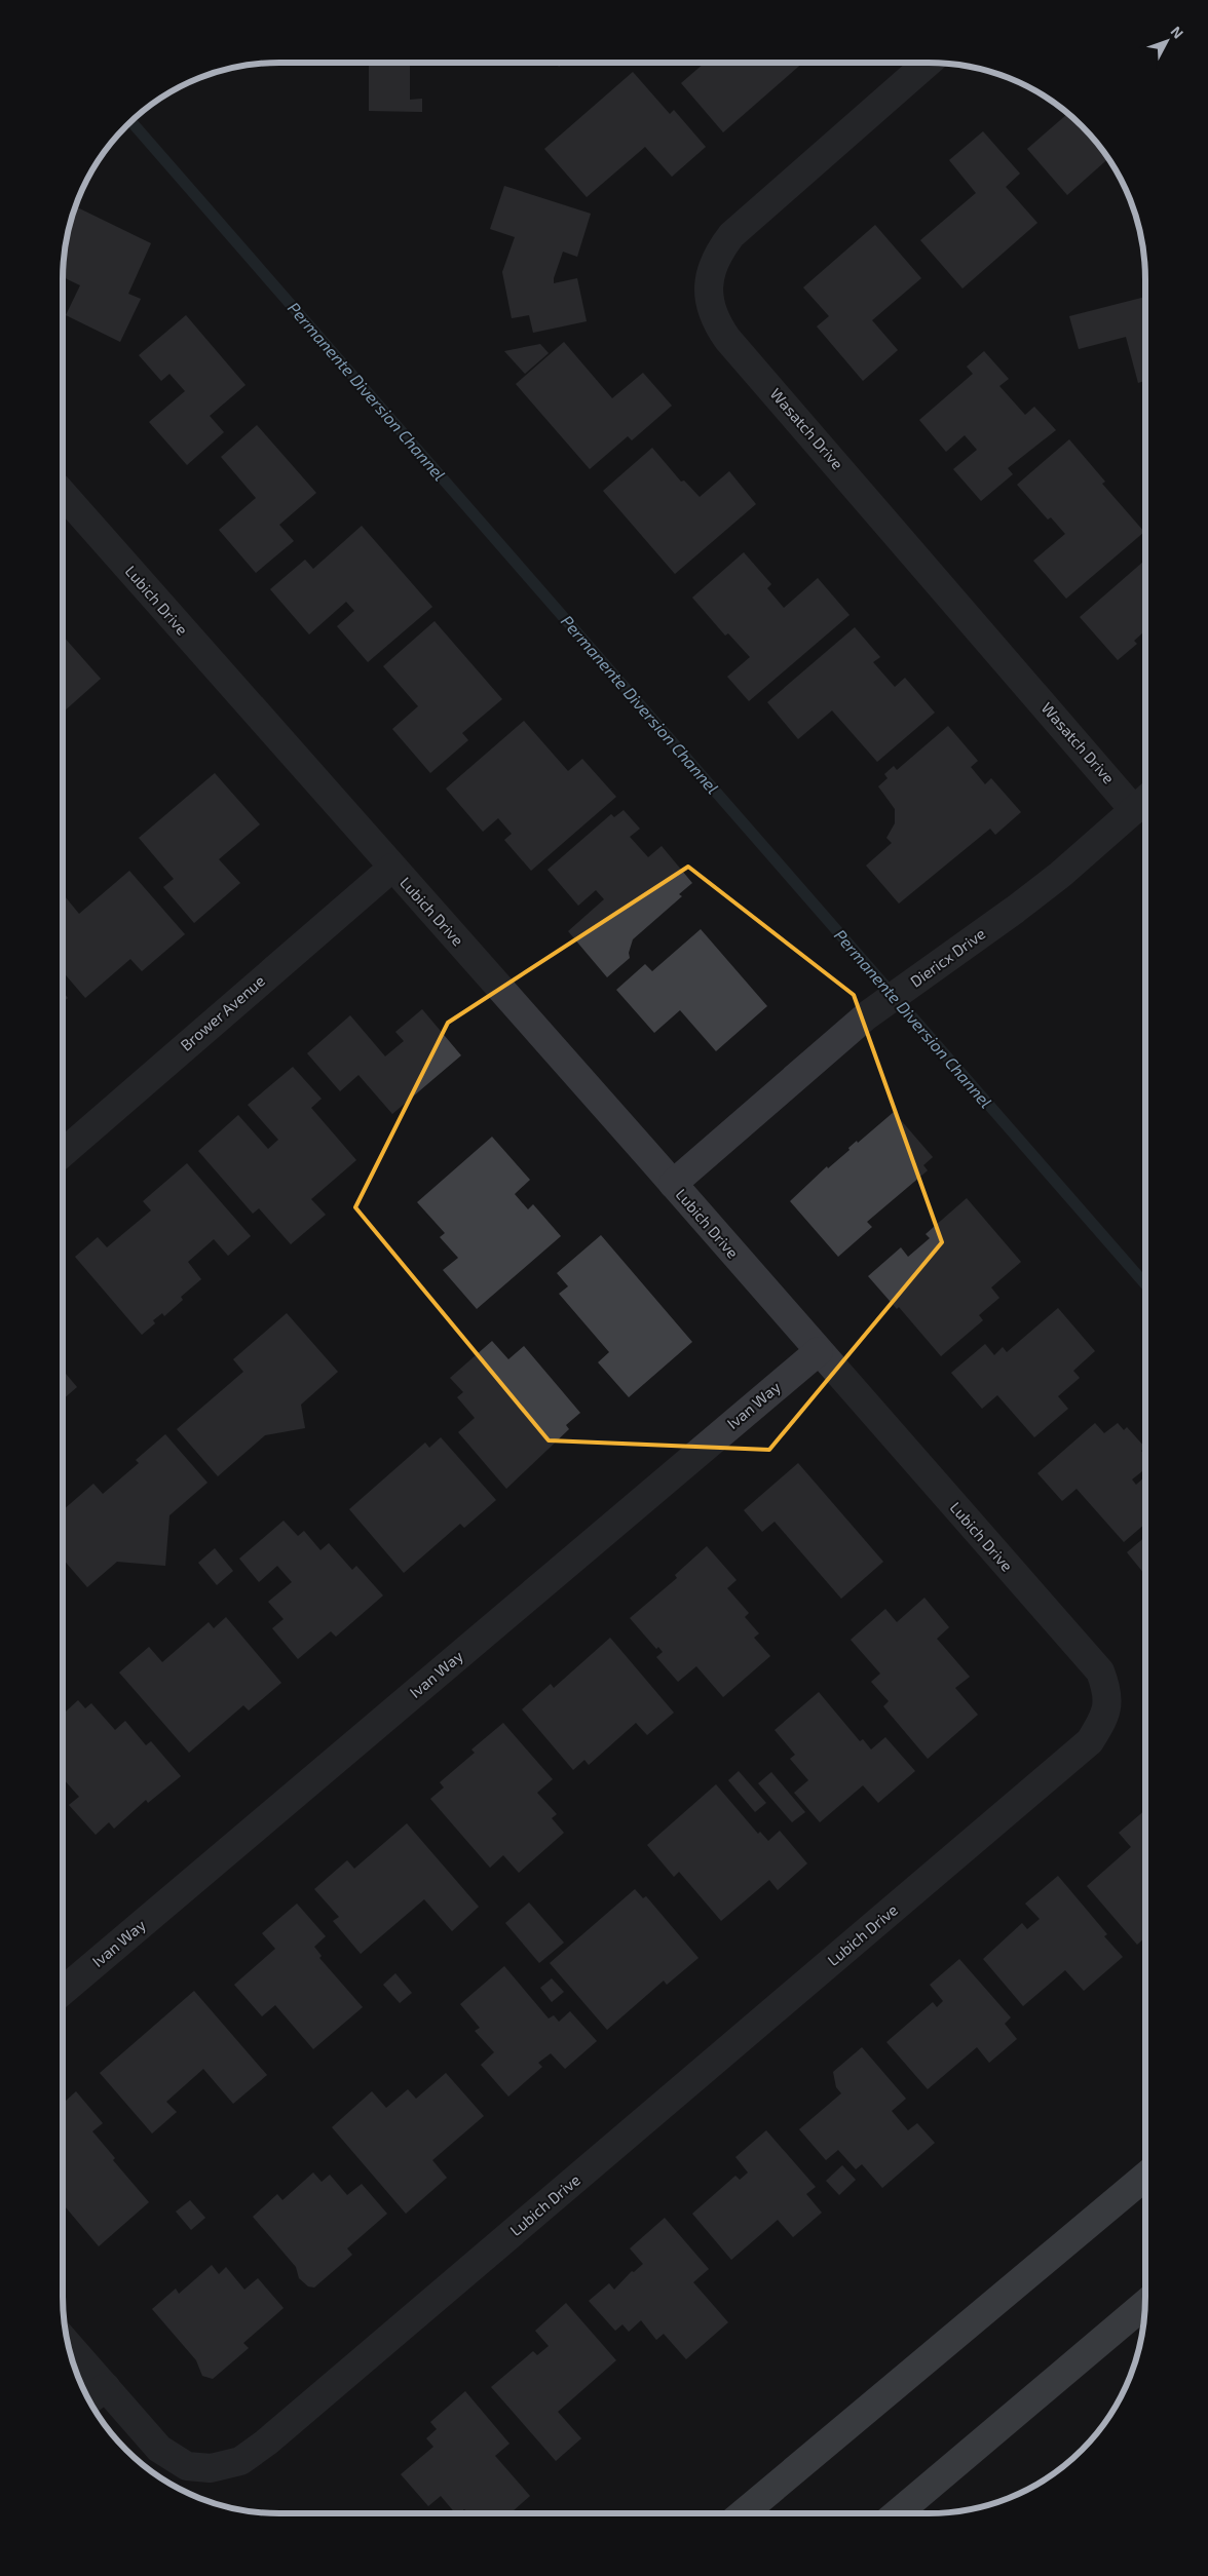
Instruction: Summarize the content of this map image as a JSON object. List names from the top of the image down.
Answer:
{
  "streets": {
    "street": [
      "Wasatch Drive",
      "Lubich Drive",
      "Diericx Drive",
      "Brower Avenue",
      "Ivan Way"
    ]
  },
  "crossings": [
    ["Wasatch Drive", "Diericx Drive"],
    ["Lubich Drive", "Diericx Drive"],
    ["Lubich Drive", "Brower Avenue"],
    ["Lubich Drive", "Ivan Way"]
  ],
  "water": ["Permanente Diversion Channel"],
  "north": "top right"
}
